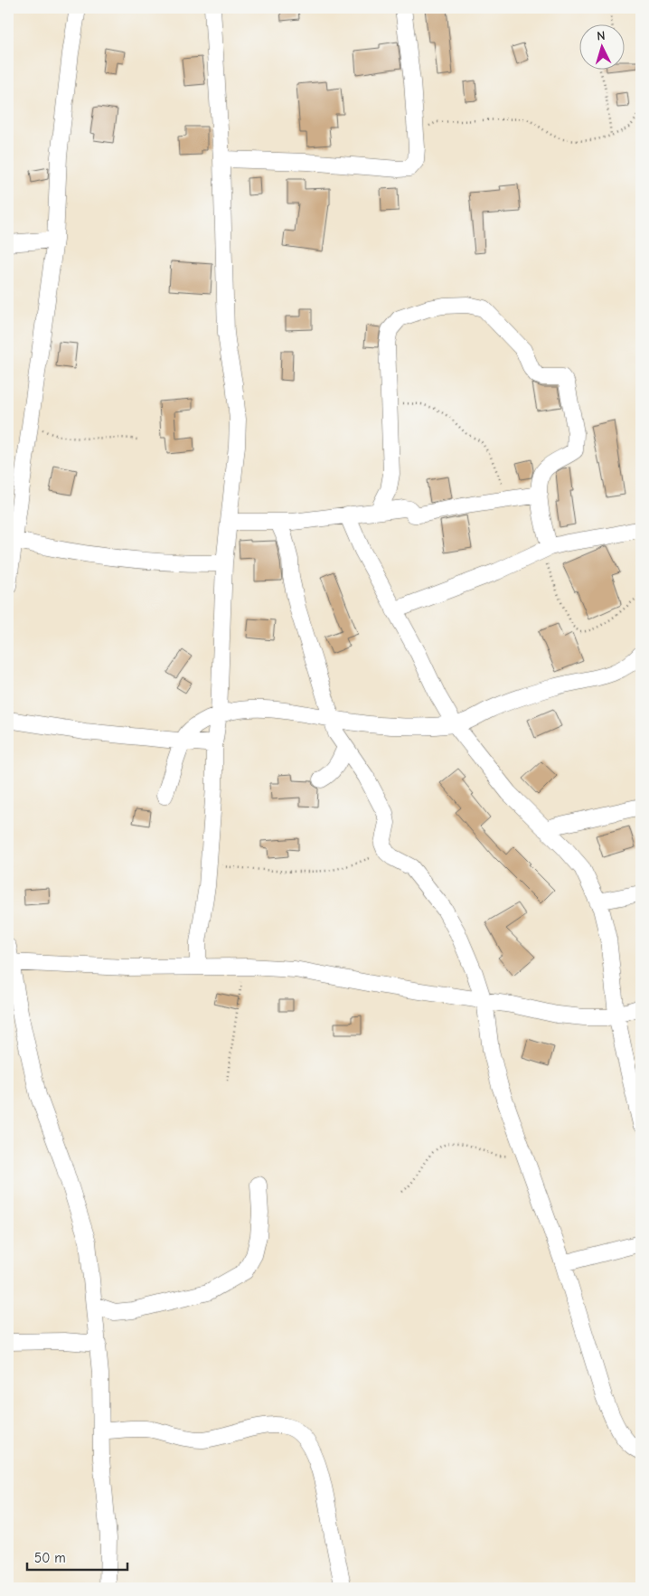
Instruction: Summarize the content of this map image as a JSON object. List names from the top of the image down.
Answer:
{
  "scale_bar": "50 m",
  "north": "top"
}
